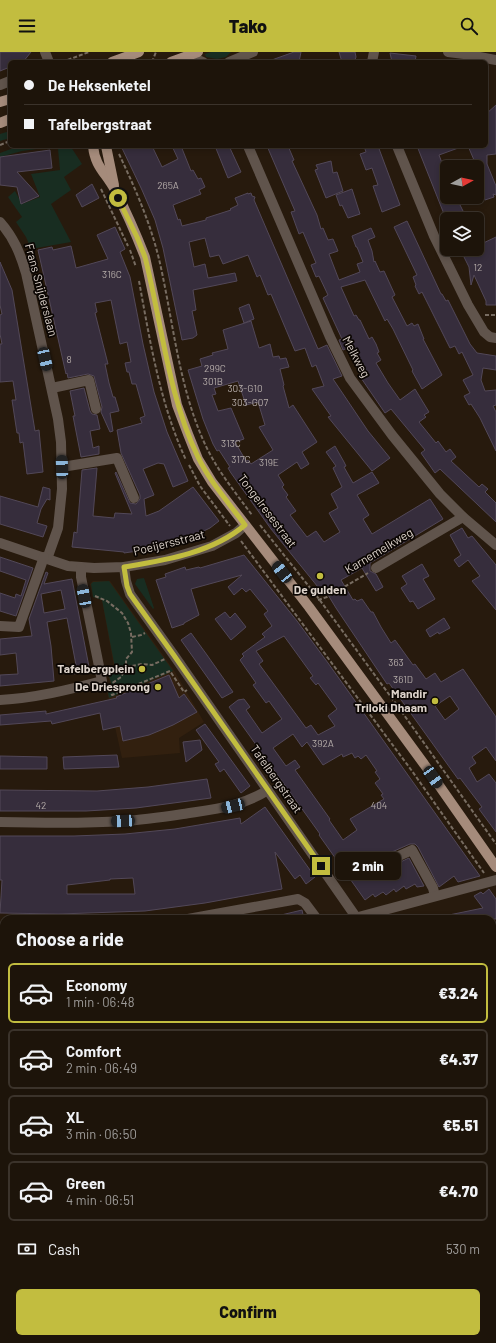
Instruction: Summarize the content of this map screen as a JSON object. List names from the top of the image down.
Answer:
{
  "streets": {
    "main road": ["Tongelresestraat"],
    "street": [
      "Frans Snijderslaan",
      "Melkweg",
      "Poeijersstraat",
      "Karnemelkweg",
      "Tafelbergstraat"
    ]
  },
  "crossings": [
    ["Frans Snijderslaan", "Poeijersstraat"],
    ["Melkweg", "Karnemelkweg"],
    ["Tongelresestraat", "Poeijersstraat"],
    ["Tongelresestraat", "Karnemelkweg"]
  ],
  "places": [
    "De gulden",
    "Tafelbergplein",
    "De Driesprong",
    "Mandir Triloki Dhaam"
  ],
  "house_numbers": [
    "265A",
    "12",
    "316C",
    "8",
    "299C",
    "301B",
    "303-G10",
    "303-G07",
    "313C",
    "317C",
    "319E",
    "363",
    "361D",
    "392A",
    "42",
    "404"
  ],
  "north": "right",
  "page": {
    "header": "Tako",
    "banner": ["De Heksenketel", "Tafelbergstraat"],
    "bubble": "2 min",
    "heading": "Choose a ride",
    "list": [
      {
        "name": "Economy",
        "note": "1 min · 06:48",
        "value": "€3.24"
      },
      {
        "name": "Comfort",
        "note": "2 min · 06:49",
        "value": "€4.37"
      },
      {
        "name": "XL",
        "note": "3 min · 06:50",
        "value": "€5.51"
      },
      {
        "name": "Green",
        "note": "4 min · 06:51",
        "value": "€4.70"
      }
    ],
    "pay": ["Cash", "530 m"],
    "buttons": "Confirm"
  }
}
